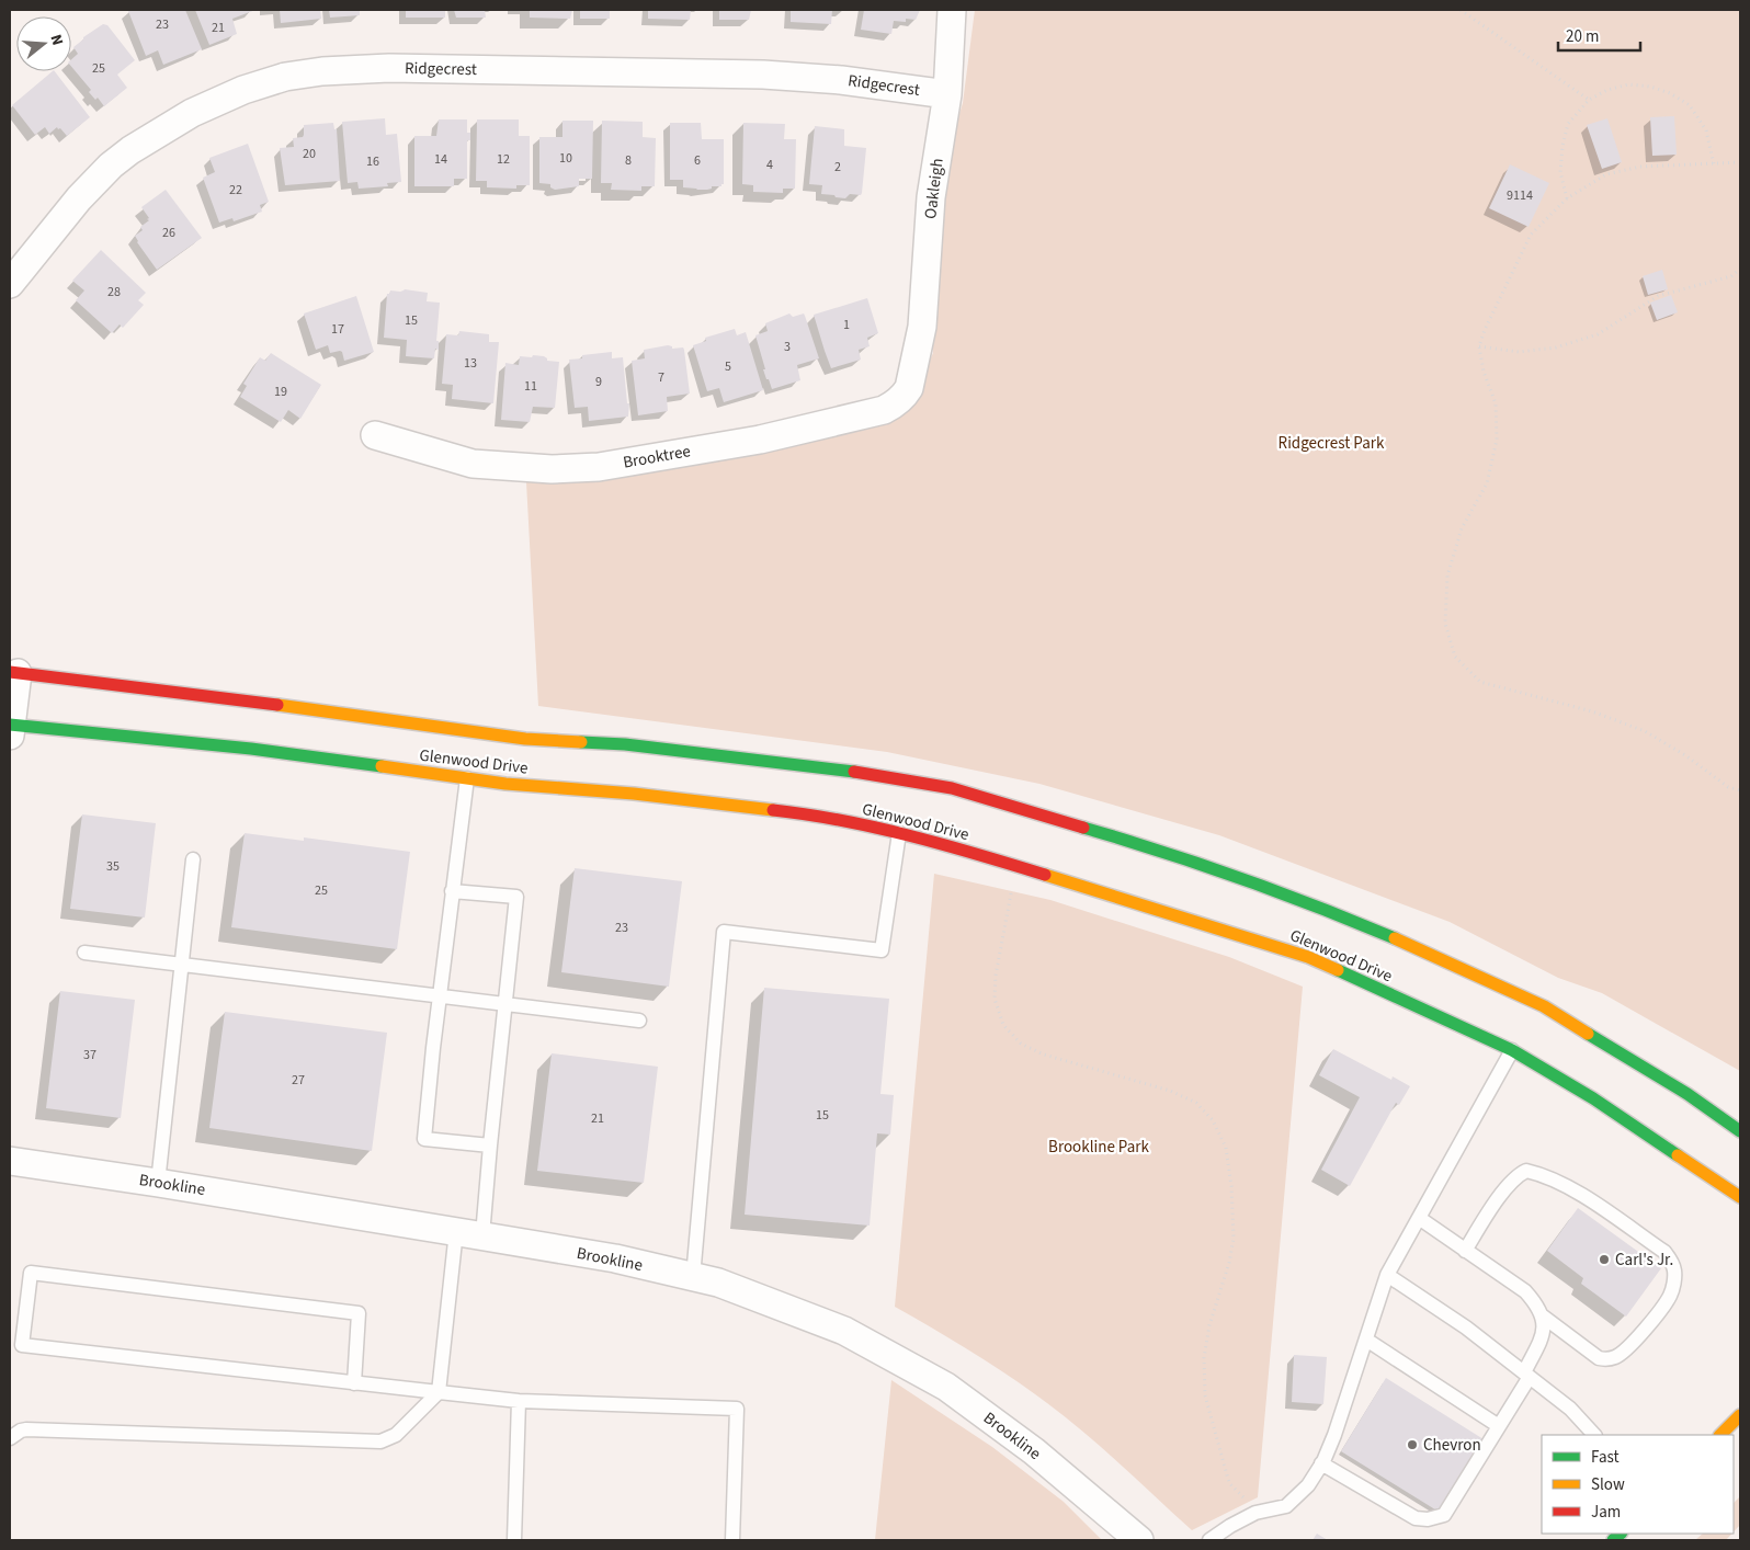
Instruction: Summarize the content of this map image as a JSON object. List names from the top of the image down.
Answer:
{
  "streets": {
    "main road": ["Glenwood Drive"],
    "street": [
      "Ridgecrest",
      "Oakleigh",
      "Brooktree",
      "Brookline"
    ]
  },
  "crossings": [
    ["Ridgecrest", "Oakleigh"],
    ["Oakleigh", "Brooktree"]
  ],
  "parks": ["Ridgecrest Park", "Brookline Park"],
  "places": ["Carl's Jr.", "Chevron"],
  "house_numbers": [
    "23",
    "21",
    "25",
    "20",
    "10",
    "14",
    "12",
    "8",
    "6",
    "16",
    "4",
    "2",
    "22",
    "9114",
    "26",
    "28",
    "15",
    "1",
    "17",
    "3",
    "13",
    "5",
    "7",
    "9",
    "11",
    "19",
    "35",
    "25",
    "23",
    "37",
    "27",
    "15",
    "21"
  ],
  "legend": ["Fast", "Slow", "Jam"],
  "scale_bar": "20 m",
  "north": "right"
}
